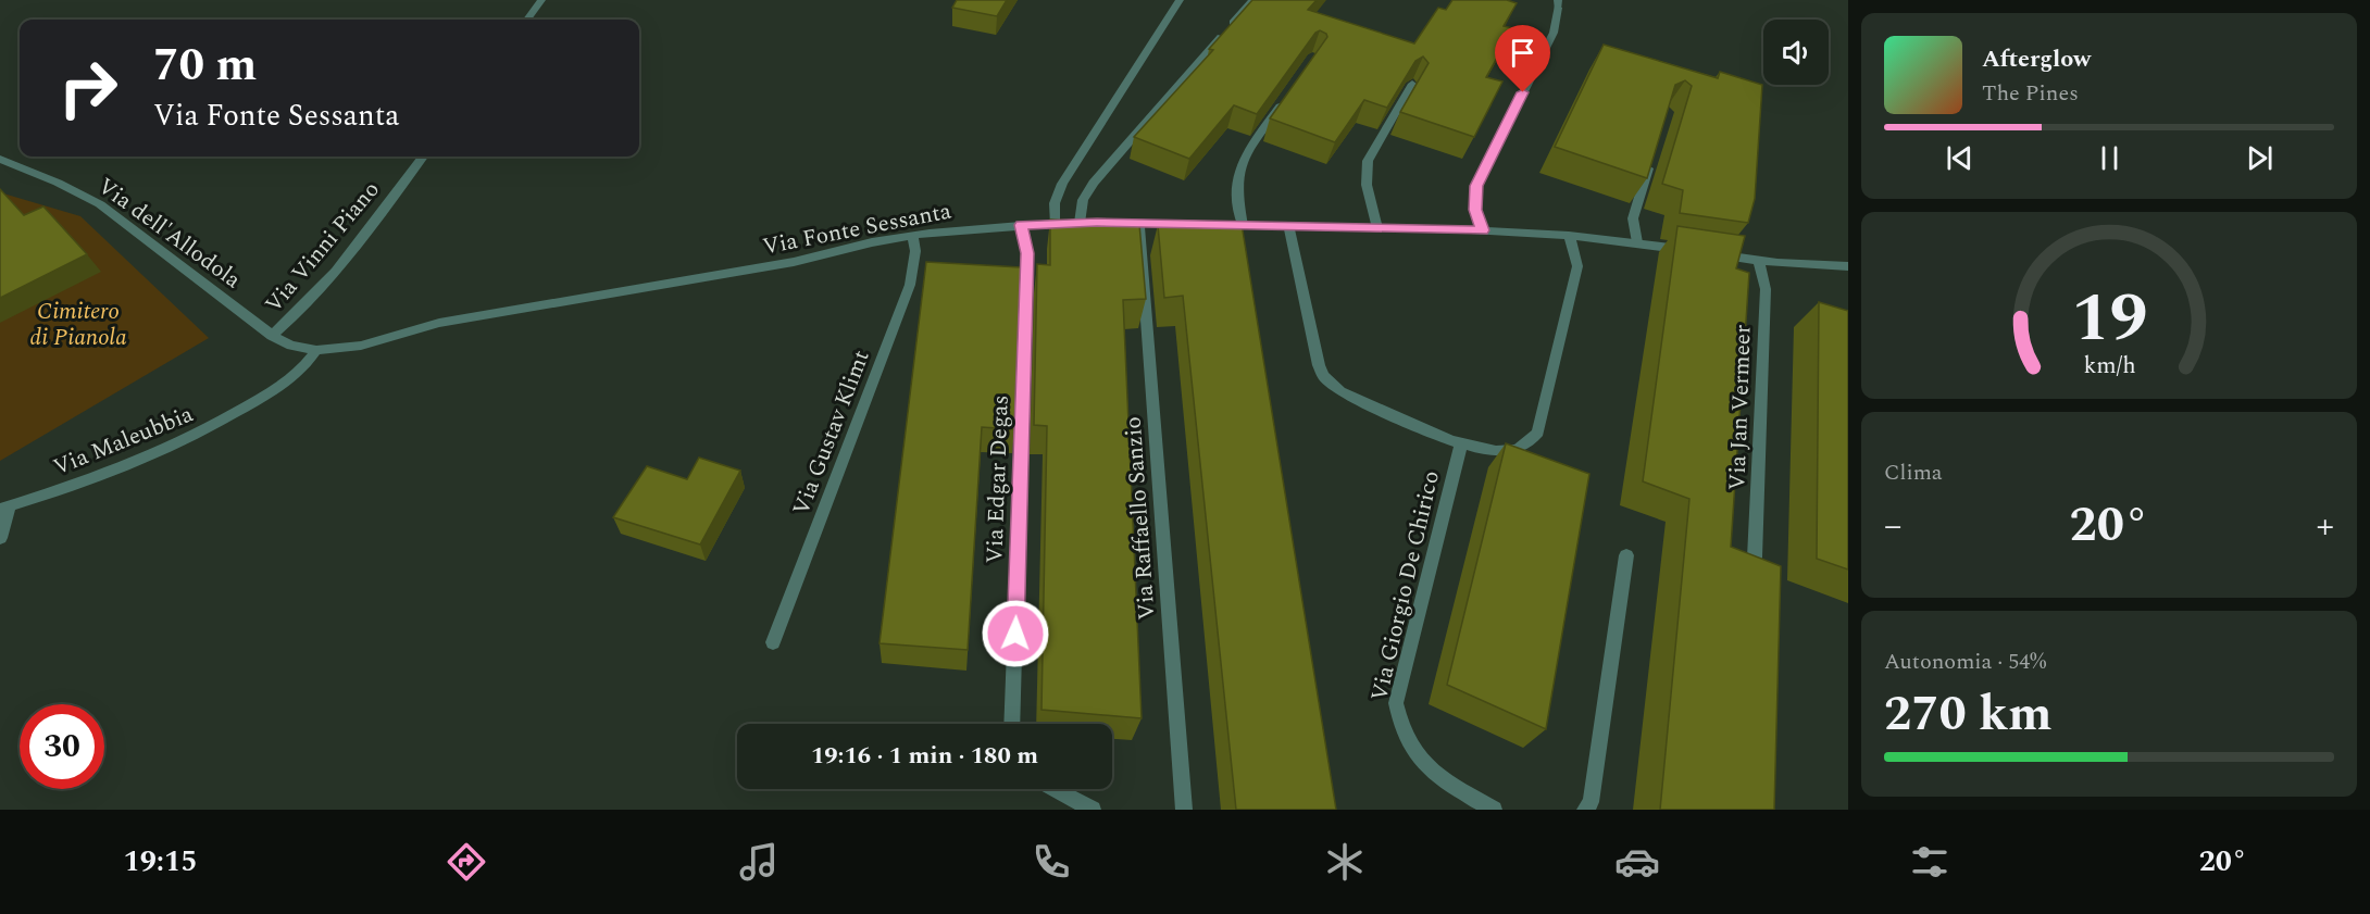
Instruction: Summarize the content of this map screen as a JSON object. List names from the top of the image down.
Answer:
{
  "streets": {
    "street": [
      "Via Fonte Sessanta",
      "Via dell'Allodola",
      "Via Vinni Piano",
      "Via Jan Vermeer",
      "Via Gustav Klimt",
      "Via Maleubbia",
      "Via Edgar Degas",
      "Via Raffaello Sanzio",
      "Via Giorgio De Chirico"
    ]
  },
  "crossings": [
    ["Via Fonte Sessanta", "Via dell'Allodola"],
    ["Via Fonte Sessanta", "Via Vinni Piano"],
    ["Via Fonte Sessanta", "Via Gustav Klimt"],
    ["Via Fonte Sessanta", "Via Maleubbia"],
    ["Via Fonte Sessanta", "Via Edgar Degas"],
    ["Via Fonte Sessanta", "Via Raffaello Sanzio"],
    ["Via dell'Allodola", "Via Vinni Piano"]
  ],
  "parks": ["Cimitero di Pianola"],
  "page": {
    "turn": ["70 m", "Via Fonte Sessanta"],
    "song": ["Afterglow", "The Pines"],
    "tile": [
      "Clima",
      ["Autonomia · 54%", "270 km"]
    ],
    "heat": ["−", "20°", "+"],
    "limit": "30",
    "trip": "19:16 · 1 min · 180 m",
    "tabs": ["19:15", "20°"],
    "gauge": ["19", "km/h"]
  }
}
